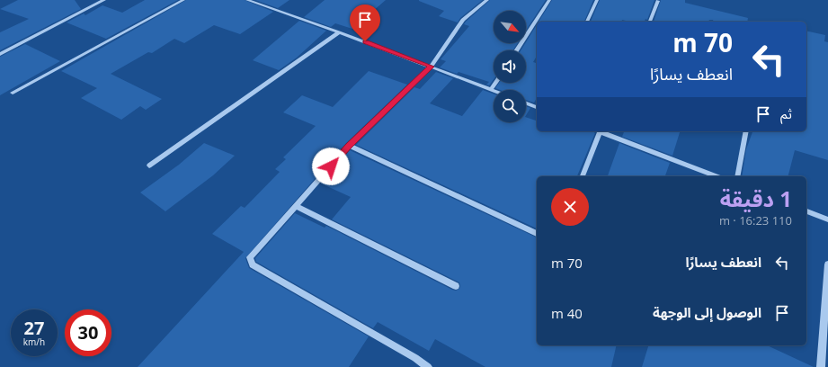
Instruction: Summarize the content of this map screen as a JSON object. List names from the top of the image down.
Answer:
{
  "north": "bottom right",
  "page": {
    "turn": ["70 m", "انعطف يسارًا"],
    "then": "ثم",
    "heading": ["1 دقيقة", "110 m · 16:23"],
    "list": [
      {
        "name": "انعطف يسارًا",
        "value": "70 m"
      },
      {
        "name": "الوصول إلى الوجهة",
        "value": "40 m"
      }
    ],
    "speed": "27 km/h",
    "limit": "30"
  }
}
